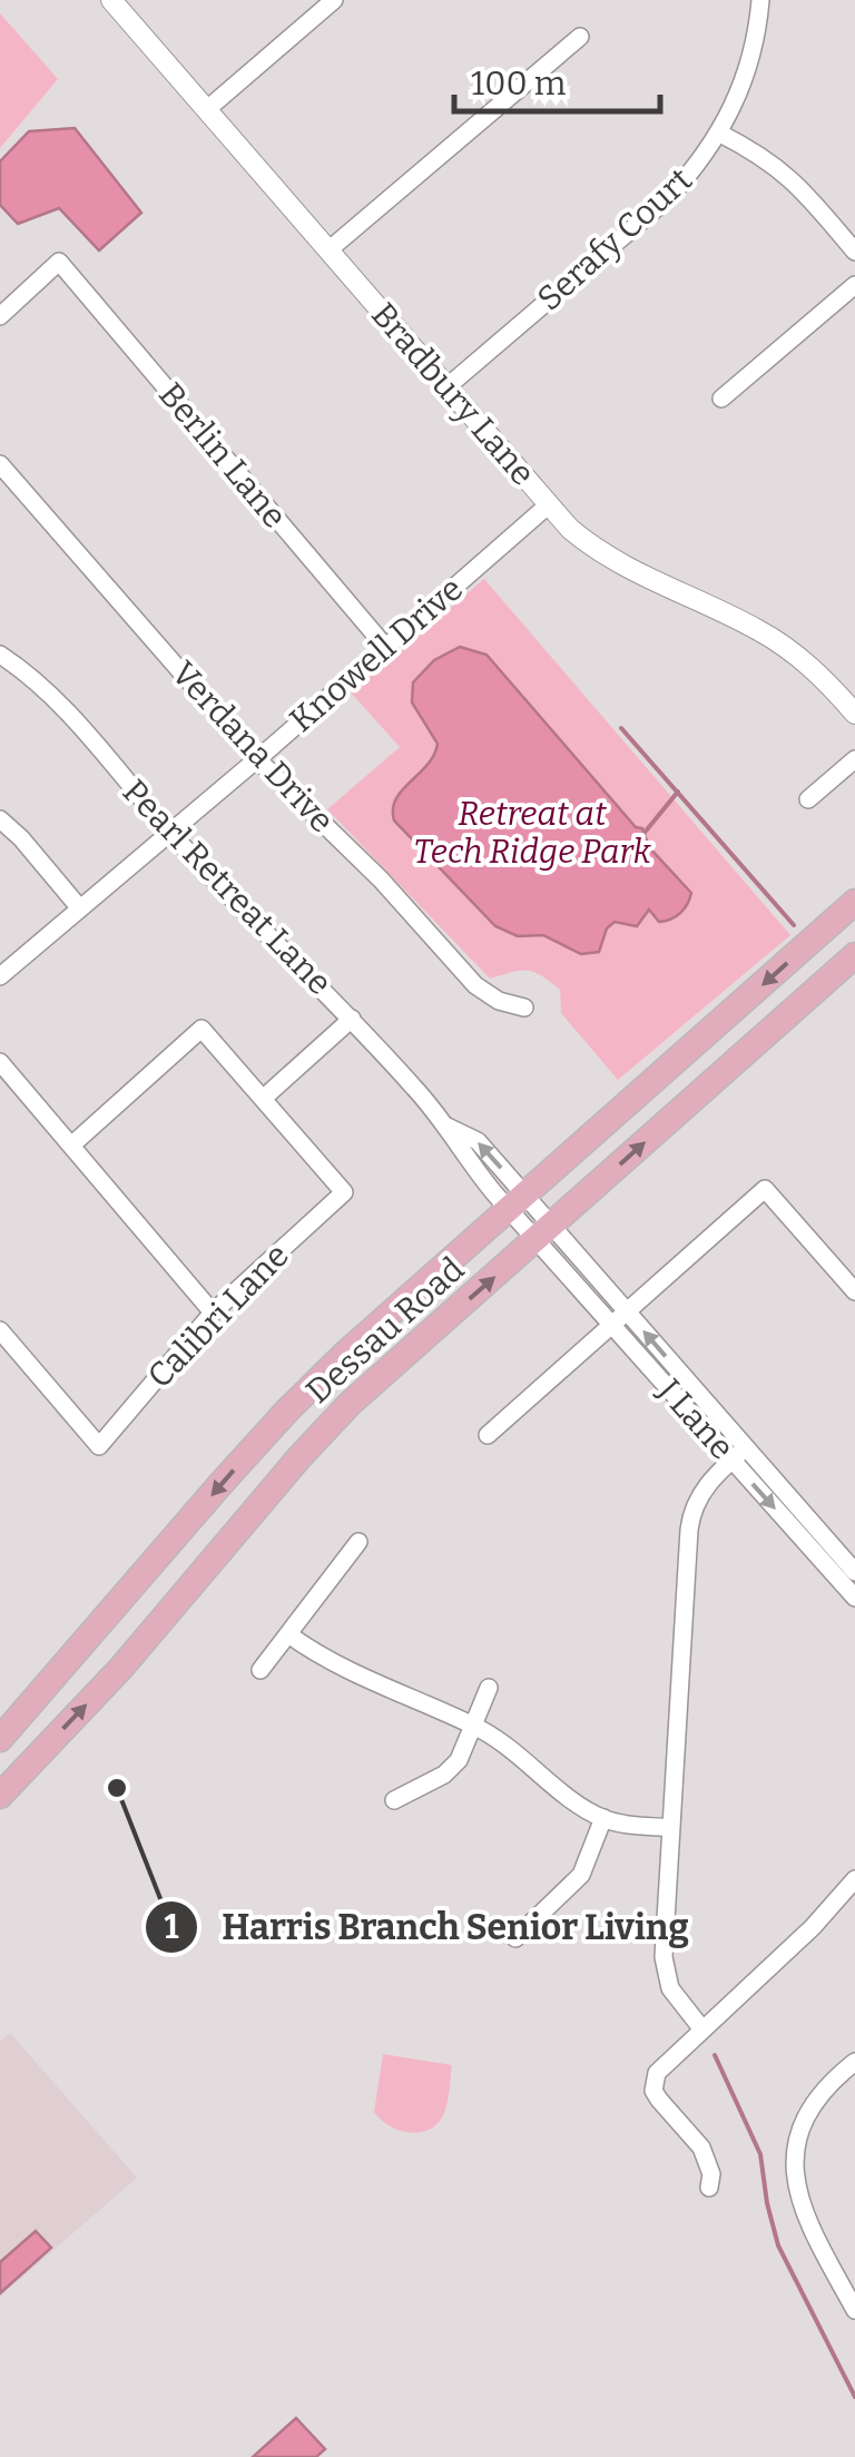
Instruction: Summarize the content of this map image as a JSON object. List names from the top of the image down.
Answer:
{
  "streets": {
    "main road": ["Dessau Road"],
    "street": [
      "Serafy Court",
      "Bradbury Lane",
      "Berlin Lane",
      "Knowell Drive",
      "Verdana Drive",
      "Pearl Retreat Lane",
      "Calibri Lane",
      "J Lane"
    ]
  },
  "crossings": [
    ["Serafy Court", "Bradbury Lane"],
    ["Bradbury Lane", "Knowell Drive"],
    ["Berlin Lane", "Knowell Drive"],
    ["Knowell Drive", "Verdana Drive"],
    ["Knowell Drive", "Pearl Retreat Lane"],
    ["Pearl Retreat Lane", "Dessau Road"],
    ["Pearl Retreat Lane", "J Lane"],
    ["Dessau Road", "J Lane"]
  ],
  "parks": ["Retreat at Tech Ridge Park"],
  "places": ["Harris Branch Senior Living"],
  "scale_bar": "100 m"
}
